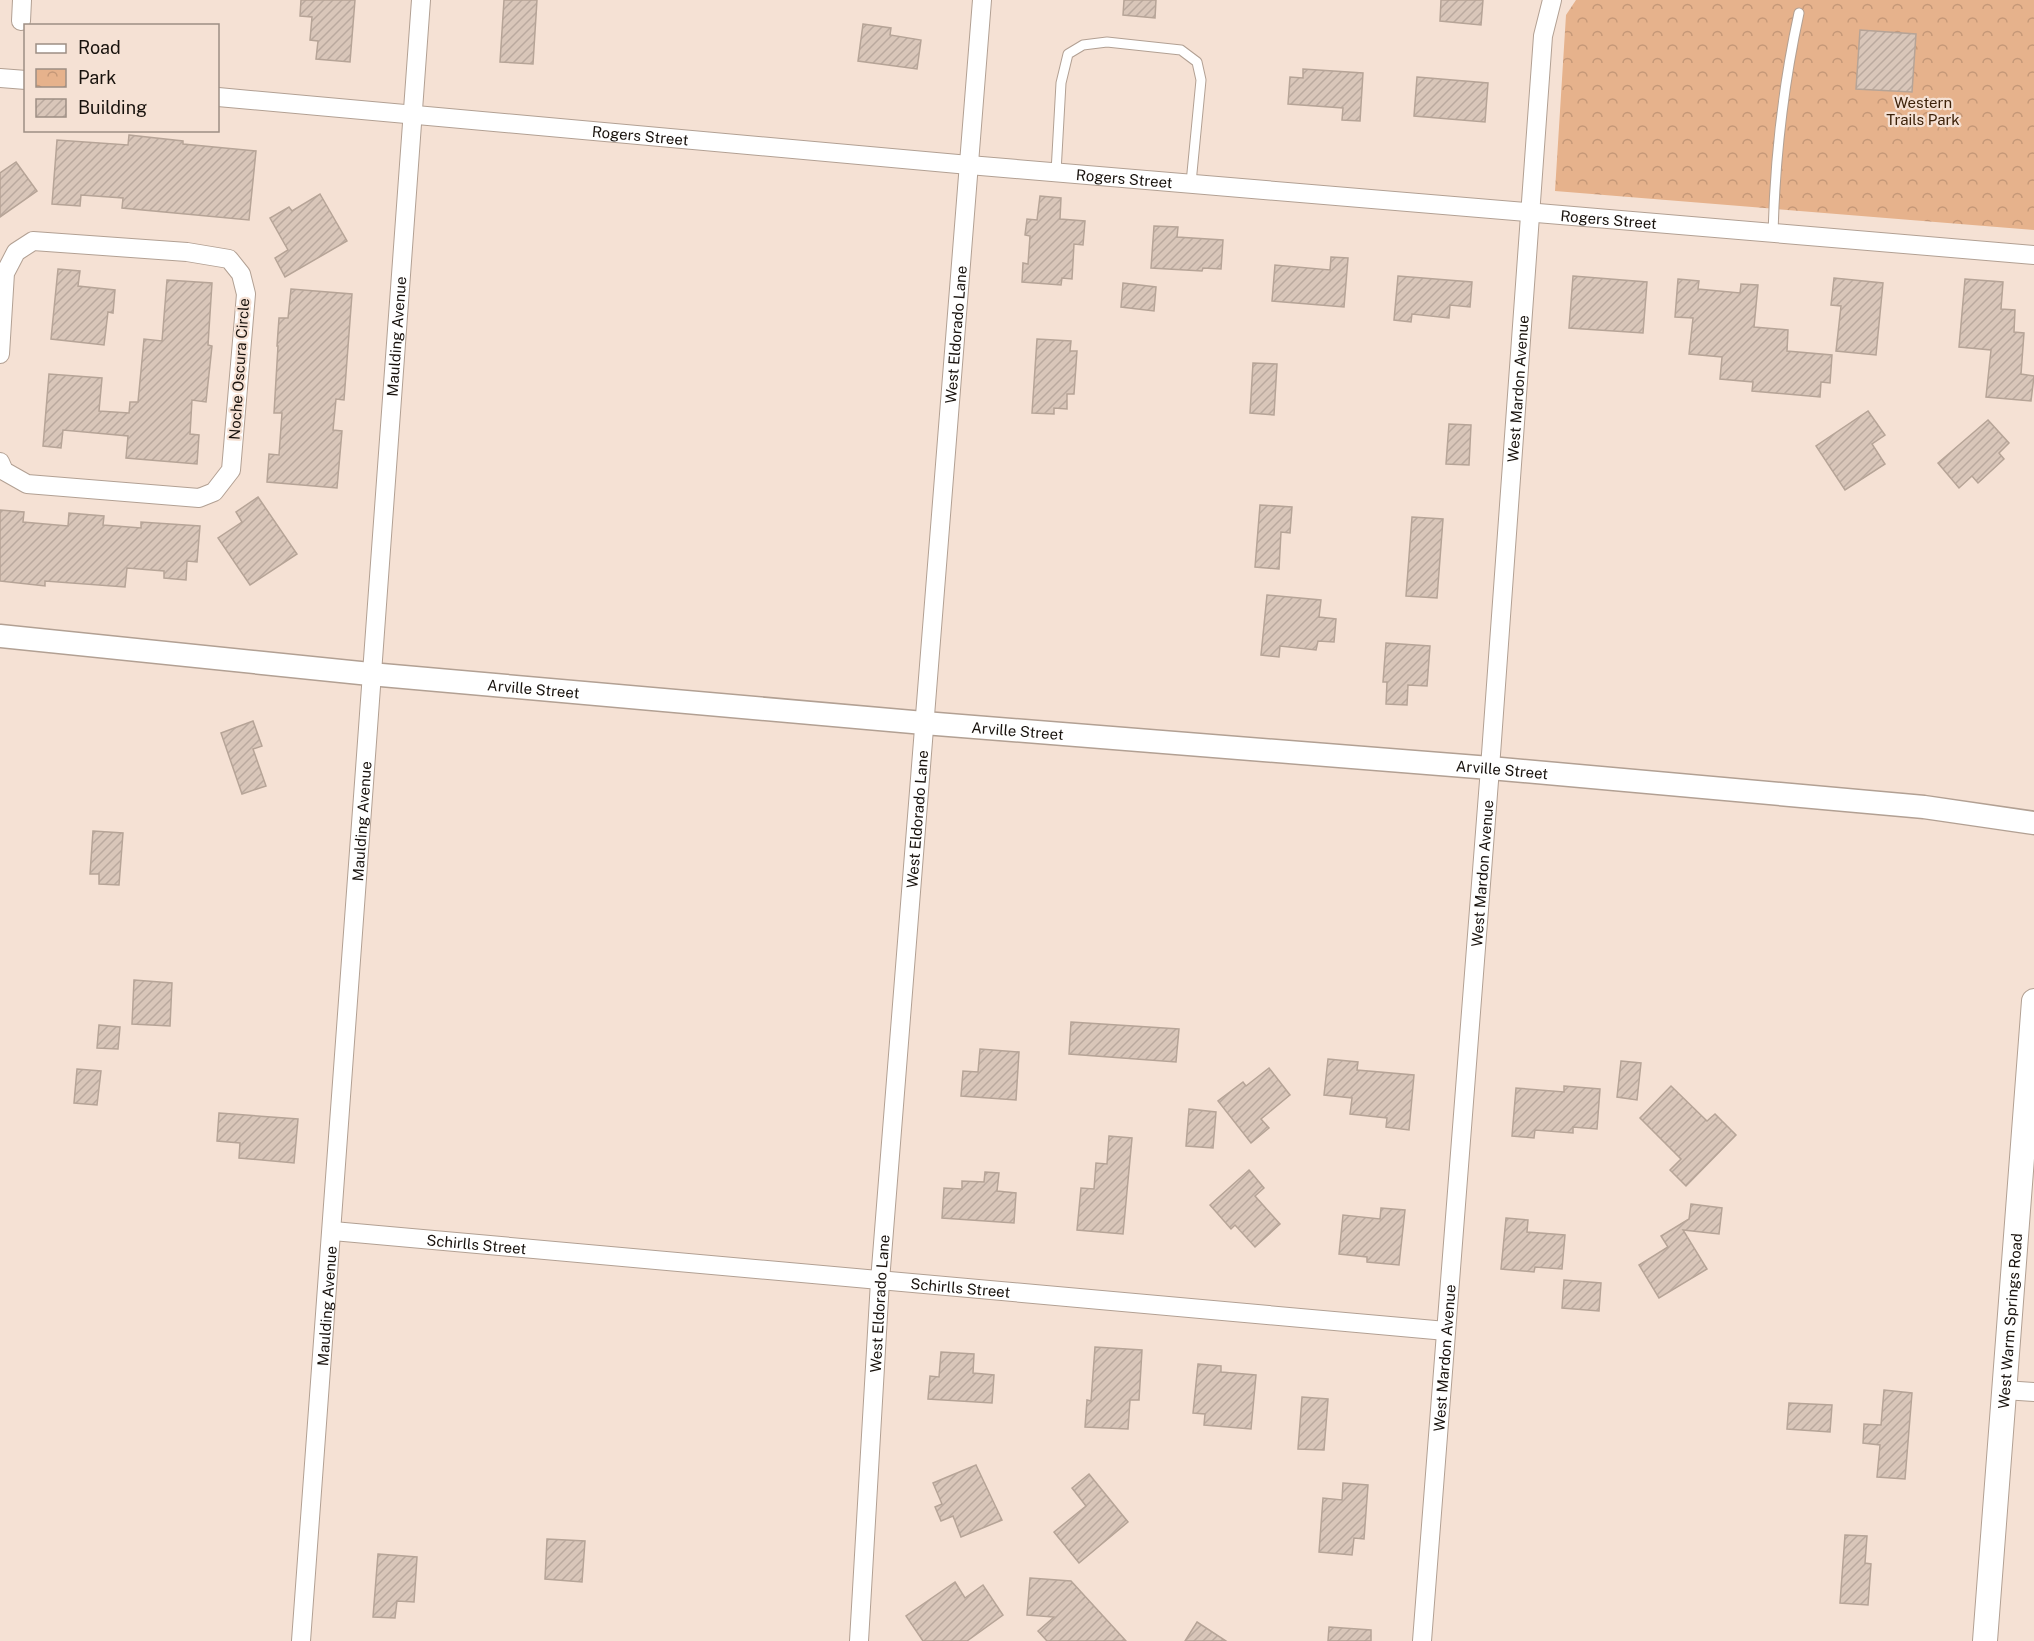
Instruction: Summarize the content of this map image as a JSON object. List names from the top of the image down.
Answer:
{
  "streets": {
    "main road": ["West Warm Springs Road"],
    "street": [
      "Rogers Street",
      "Maulding Avenue",
      "West Eldorado Lane",
      "Noche Oscura Circle",
      "West Mardon Avenue",
      "Arville Street",
      "Schirlls Street"
    ]
  },
  "crossings": [
    ["Rogers Street", "Maulding Avenue"],
    ["Rogers Street", "West Eldorado Lane"],
    ["Rogers Street", "West Mardon Avenue"],
    ["Maulding Avenue", "Arville Street"],
    ["Maulding Avenue", "Schirlls Street"],
    ["West Eldorado Lane", "Arville Street"],
    ["West Eldorado Lane", "Schirlls Street"],
    ["West Mardon Avenue", "Arville Street"],
    ["West Mardon Avenue", "Schirlls Street"]
  ],
  "parks": ["Western Trails Park"],
  "legend": ["Road", "Park", "Building"]
}
